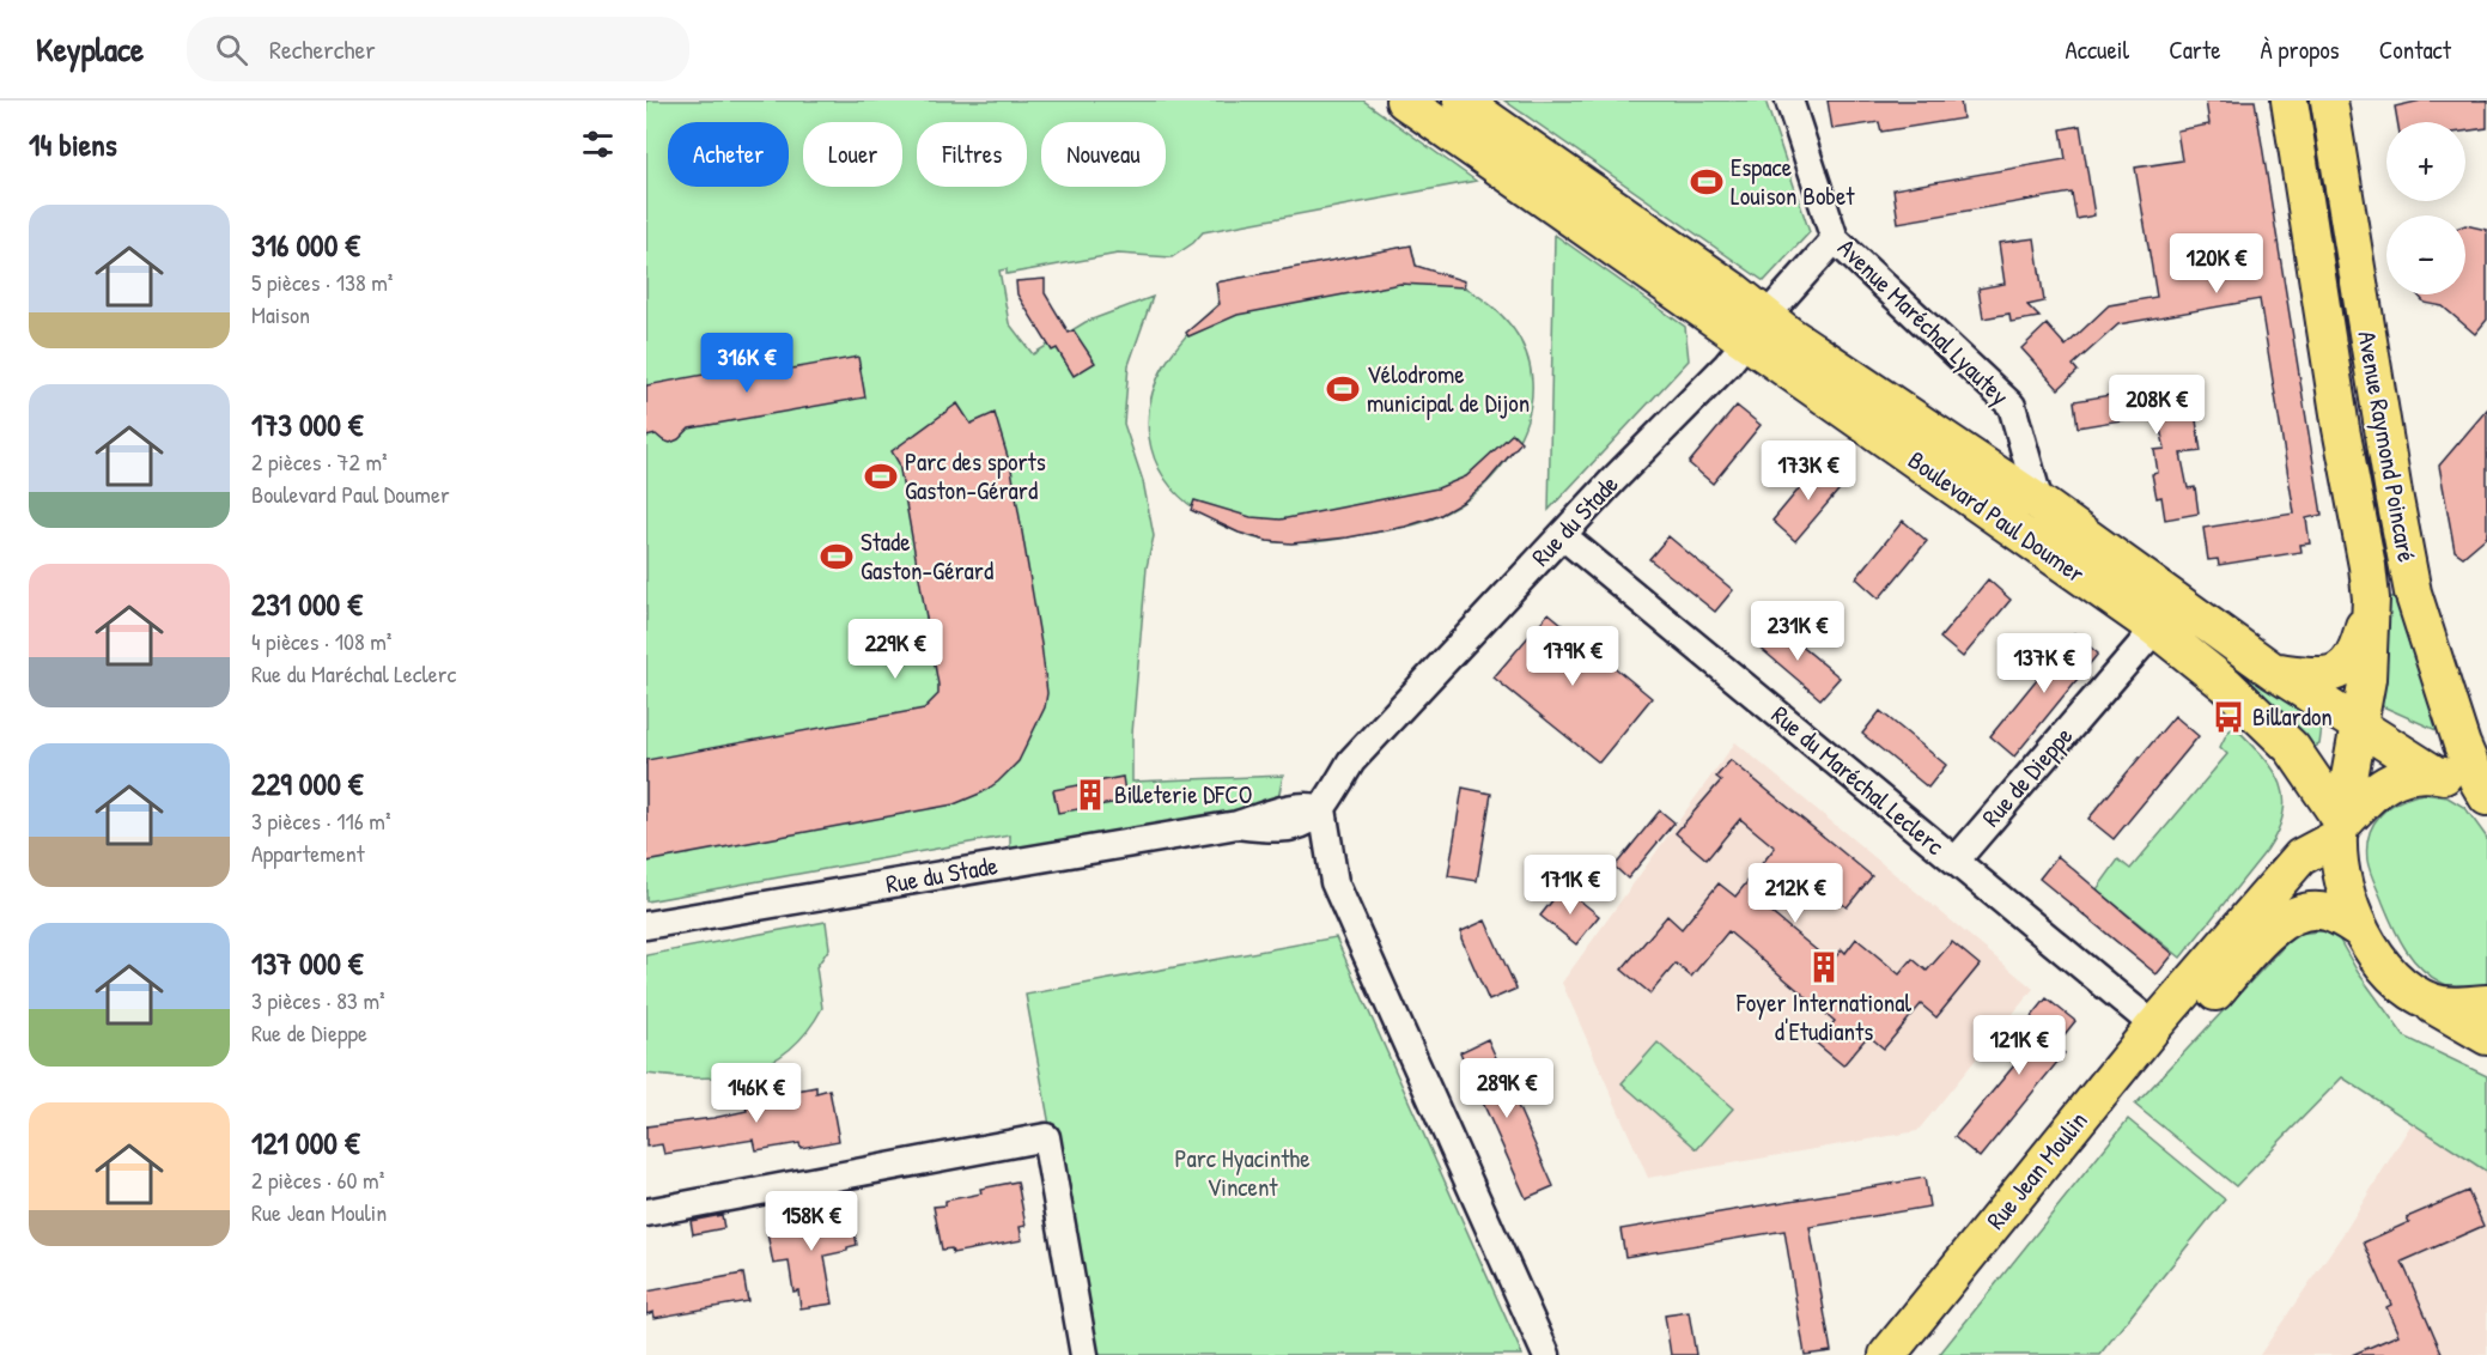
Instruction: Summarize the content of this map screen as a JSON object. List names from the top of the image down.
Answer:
{
  "streets": {
    "main road": ["Avenue Raymond Poincaré", "Boulevard Paul Doumer", "Rue Jean Moulin"],
    "street": [
      "Avenue Maréchal Lyautey",
      "Rue du Stade",
      "Rue de Dieppe",
      "Rue du Maréchal Leclerc"
    ]
  },
  "crossings": [
    ["Avenue Maréchal Lyautey", "Boulevard Paul Doumer"],
    ["Avenue Maréchal Lyautey", "Rue du Stade"],
    ["Avenue Raymond Poincaré", "Boulevard Paul Doumer"],
    ["Avenue Raymond Poincaré", "Rue Jean Moulin"],
    ["Boulevard Paul Doumer", "Rue du Stade"],
    ["Boulevard Paul Doumer", "Rue de Dieppe"],
    ["Boulevard Paul Doumer", "Rue Jean Moulin"],
    ["Rue du Stade", "Rue du Maréchal Leclerc"],
    ["Rue de Dieppe", "Rue du Maréchal Leclerc"],
    ["Rue du Maréchal Leclerc", "Rue Jean Moulin"]
  ],
  "parks": ["Parc Hyacinthe Vincent"],
  "places": {
    "sports": [
      "Espace Louison Bobet",
      "Vélodrome municipal de Dijon",
      "Parc des sports Gaston-Gérard",
      "Stade Gaston-Gérard"
    ],
    "bus stop": ["Billardon"],
    "building": ["Billeterie DFCO", "Foyer International d'Etudiants"]
  },
  "page": {
    "header": "Keyplace",
    "search": "Rechercher",
    "nav": [
      "Accueil",
      "Carte",
      "À propos",
      "Contact"
    ],
    "heading": "14 biens",
    "map_buttons": ["+", "−"],
    "chip": [
      "Acheter",
      "Louer",
      "Filtres",
      "Nouveau"
    ],
    "list": [
      {
        "name": "316 000 €",
        "note": "5 pièces · 138 m² · Maison"
      },
      {
        "name": "173 000 €",
        "note": "2 pièces · 72 m² · Boulevard Paul Doumer"
      },
      {
        "name": "231 000 €",
        "note": "4 pièces · 108 m² · Rue du Maréchal Leclerc"
      },
      {
        "name": "229 000 €",
        "note": "3 pièces · 116 m² · Appartement"
      },
      {
        "name": "137 000 €",
        "note": "3 pièces · 83 m² · Rue de Dieppe"
      },
      {
        "name": "121 000 €",
        "note": "2 pièces · 60 m² · Rue Jean Moulin"
      }
    ],
    "price": [
      "120K €",
      "316K €",
      "208K €",
      "173K €",
      "231K €",
      "229K €",
      "179K €",
      "137K €",
      "171K €",
      "212K €",
      "121K €",
      "289K €",
      "146K €",
      "158K €"
    ]
  }
}
